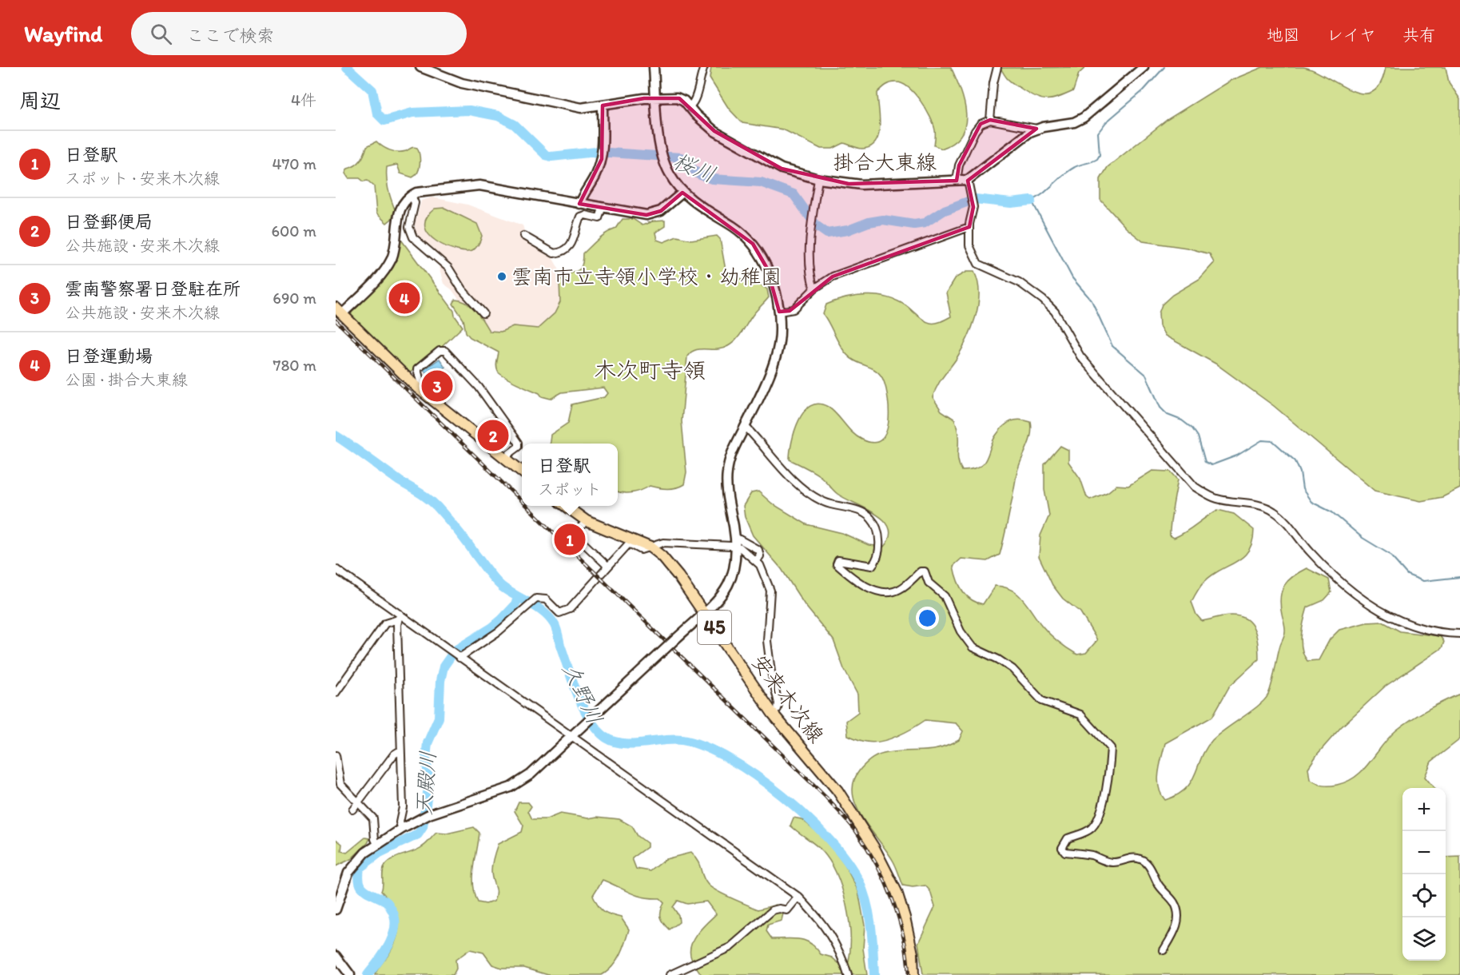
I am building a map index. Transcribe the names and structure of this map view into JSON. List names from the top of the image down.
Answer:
{
  "streets": {
    "main road": ["45", "安来木次線"],
    "street": ["掛合大東線"]
  },
  "districts": ["木次町寺領"],
  "water": ["桜川", "久野川", "天殿川"],
  "places": ["雲南市立寺領小学校・幼稚園"],
  "page": {
    "header": "Wayfind",
    "search": "ここで検索",
    "nav": ["地図", "レイヤ", "共有"],
    "heading": ["周辺", "4件"],
    "list": [
      {
        "mark": "1",
        "name": "日登駅",
        "note": "スポット · 安来木次線",
        "value": "470 m"
      },
      {
        "mark": "2",
        "name": "日登郵便局",
        "note": "公共施設 · 安来木次線",
        "value": "600 m"
      },
      {
        "mark": "3",
        "name": "雲南警察署日登駐在所",
        "note": "公共施設 · 安来木次線",
        "value": "690 m"
      },
      {
        "mark": "4",
        "name": "日登運動場",
        "note": "公園 · 掛合大東線",
        "value": "780 m"
      }
    ],
    "pins": [
      "4",
      "3",
      "2",
      "1"
    ],
    "popup": ["日登駅", "スポット"],
    "map_buttons": ["+", "−"]
  }
}
